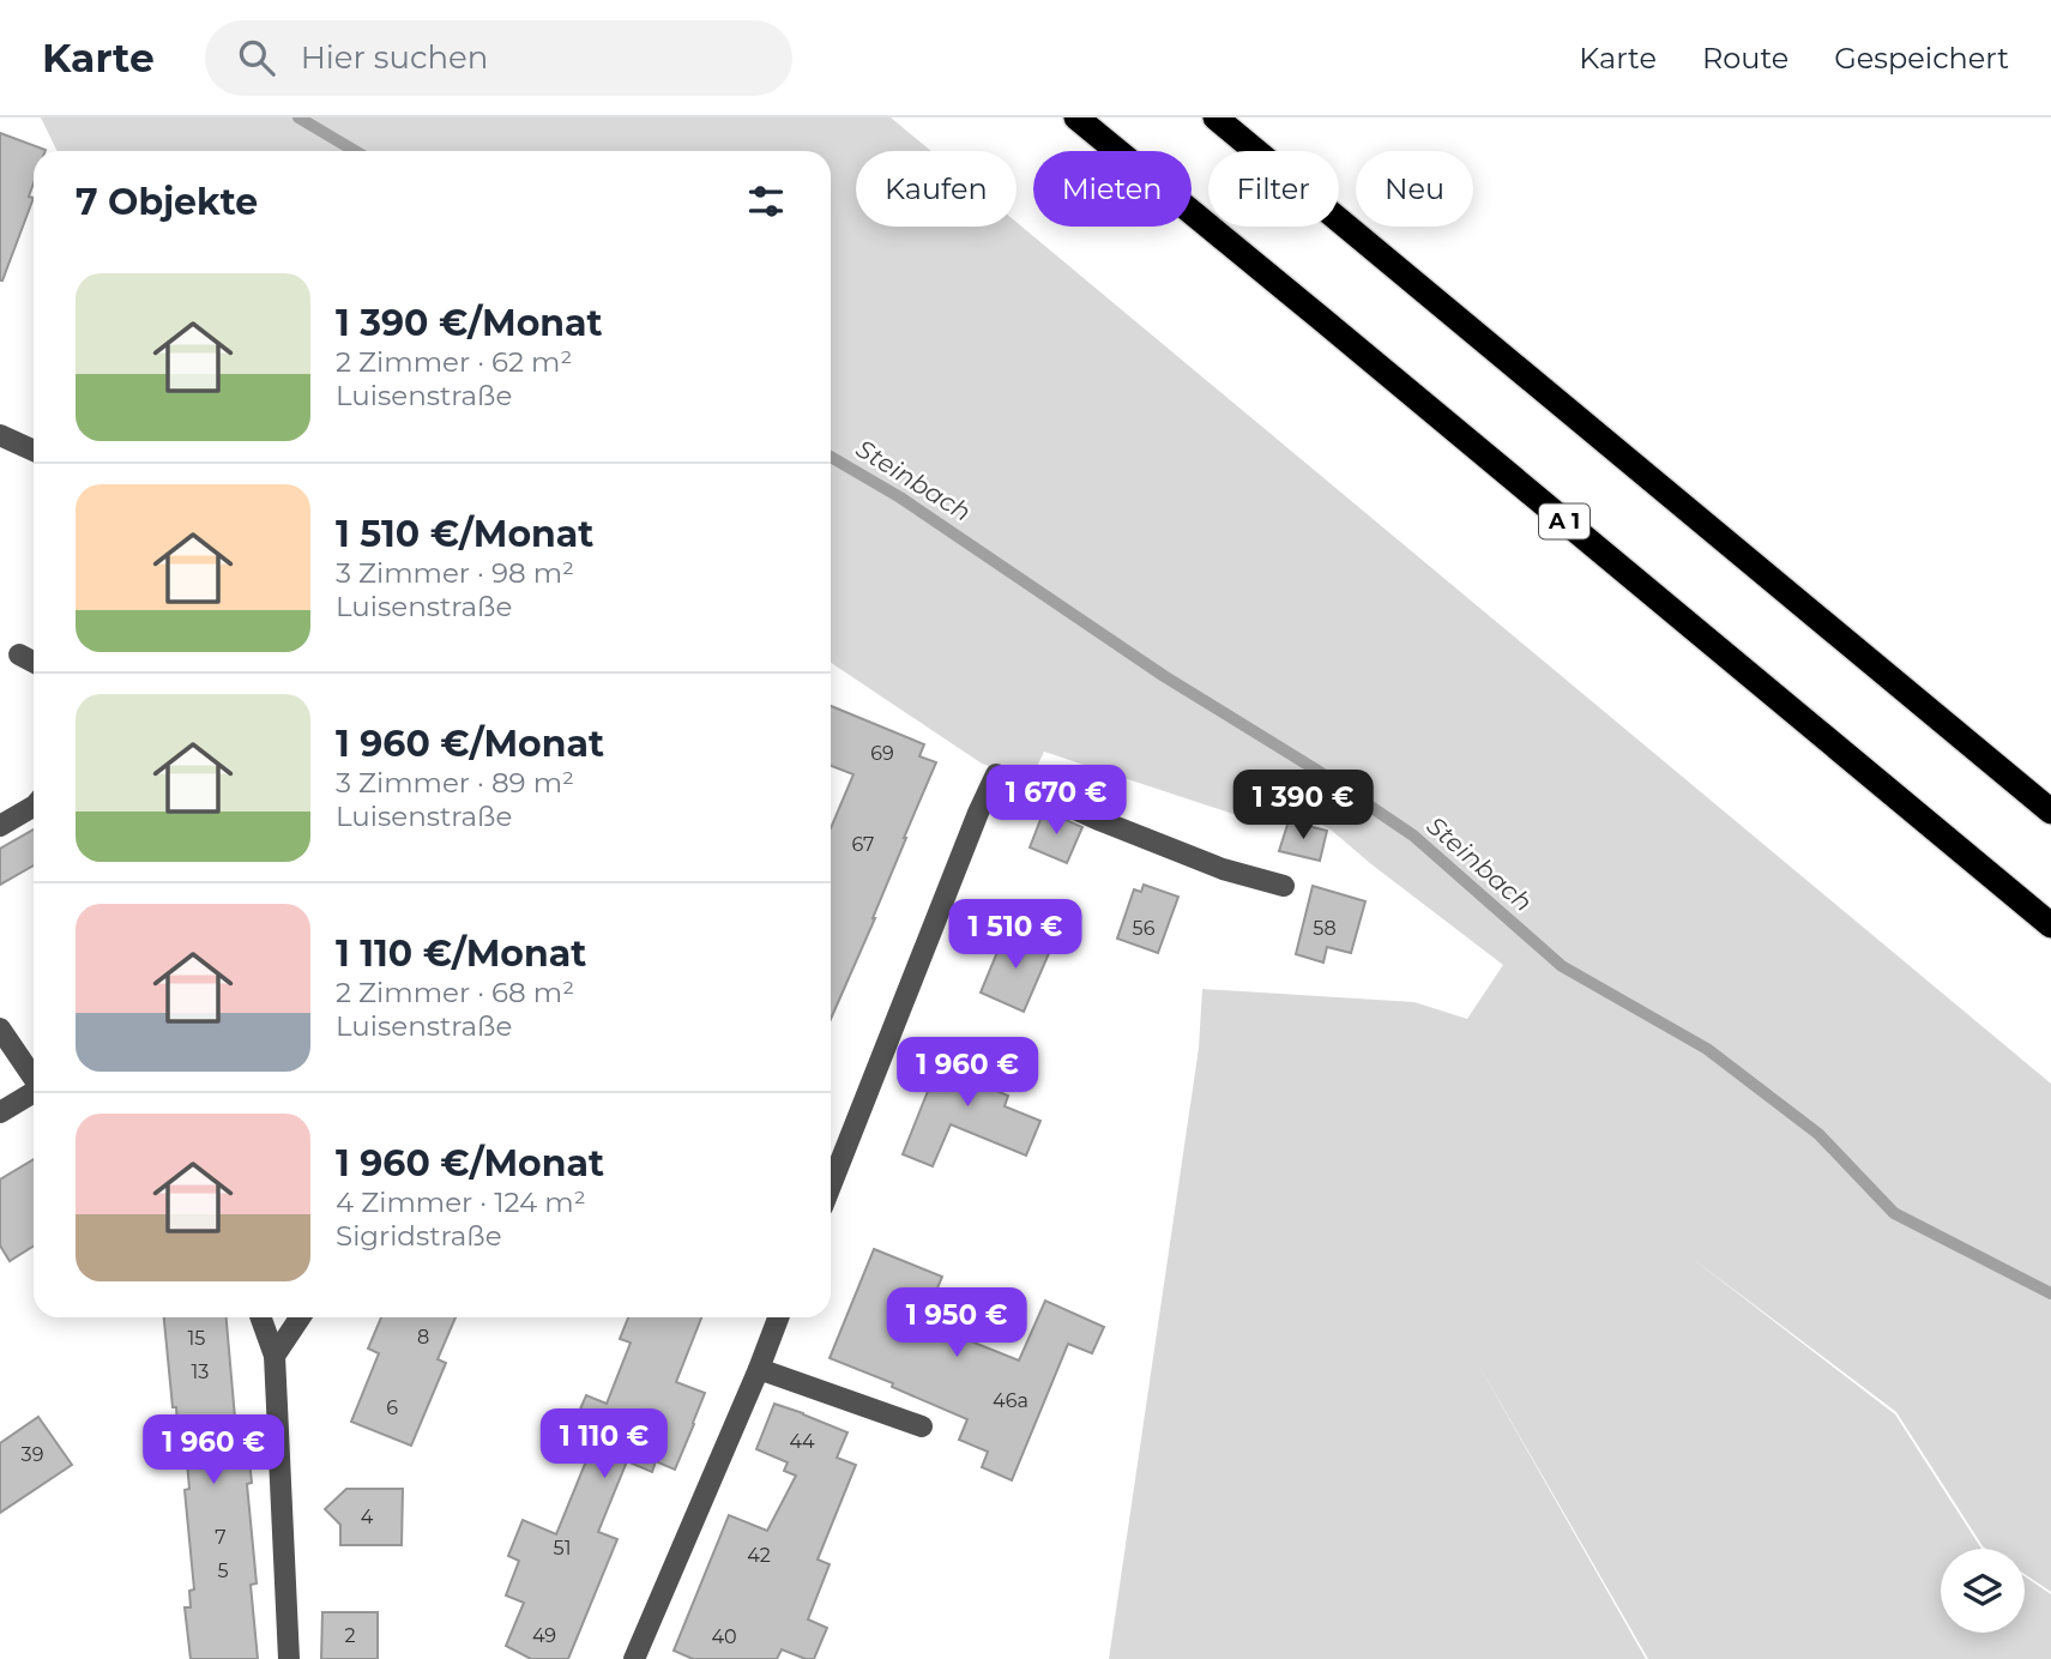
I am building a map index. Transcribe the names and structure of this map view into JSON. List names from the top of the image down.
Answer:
{
  "streets": {
    "highway": ["A 1"]
  },
  "water": ["Steinbach"],
  "house_numbers": [
    "69",
    "67",
    "56",
    "58",
    "8",
    "15",
    "13",
    "46a",
    "6",
    "44",
    "39",
    "4",
    "7",
    "51",
    "42",
    "5",
    "2",
    "49",
    "40"
  ],
  "page": {
    "header": "Karte",
    "search": "Hier suchen",
    "nav": ["Karte", "Route", "Gespeichert"],
    "chip": [
      "Kaufen",
      "Mieten",
      "Filter",
      "Neu"
    ],
    "heading": "7 Objekte",
    "list": [
      {
        "name": "1 390 €/Monat",
        "note": "2 Zimmer · 62 m² · Luisenstraße"
      },
      {
        "name": "1 510 €/Monat",
        "note": "3 Zimmer · 98 m² · Luisenstraße"
      },
      {
        "name": "1 960 €/Monat",
        "note": "3 Zimmer · 89 m² · Luisenstraße"
      },
      {
        "name": "1 110 €/Monat",
        "note": "2 Zimmer · 68 m² · Luisenstraße"
      },
      {
        "name": "1 960 €/Monat",
        "note": "4 Zimmer · 124 m² · Sigridstraße"
      }
    ],
    "price": [
      "1 670 €",
      "1 390 €",
      "1 510 €",
      "1 960 €",
      "1 950 €",
      "1 110 €",
      "1 960 €"
    ]
  }
}
